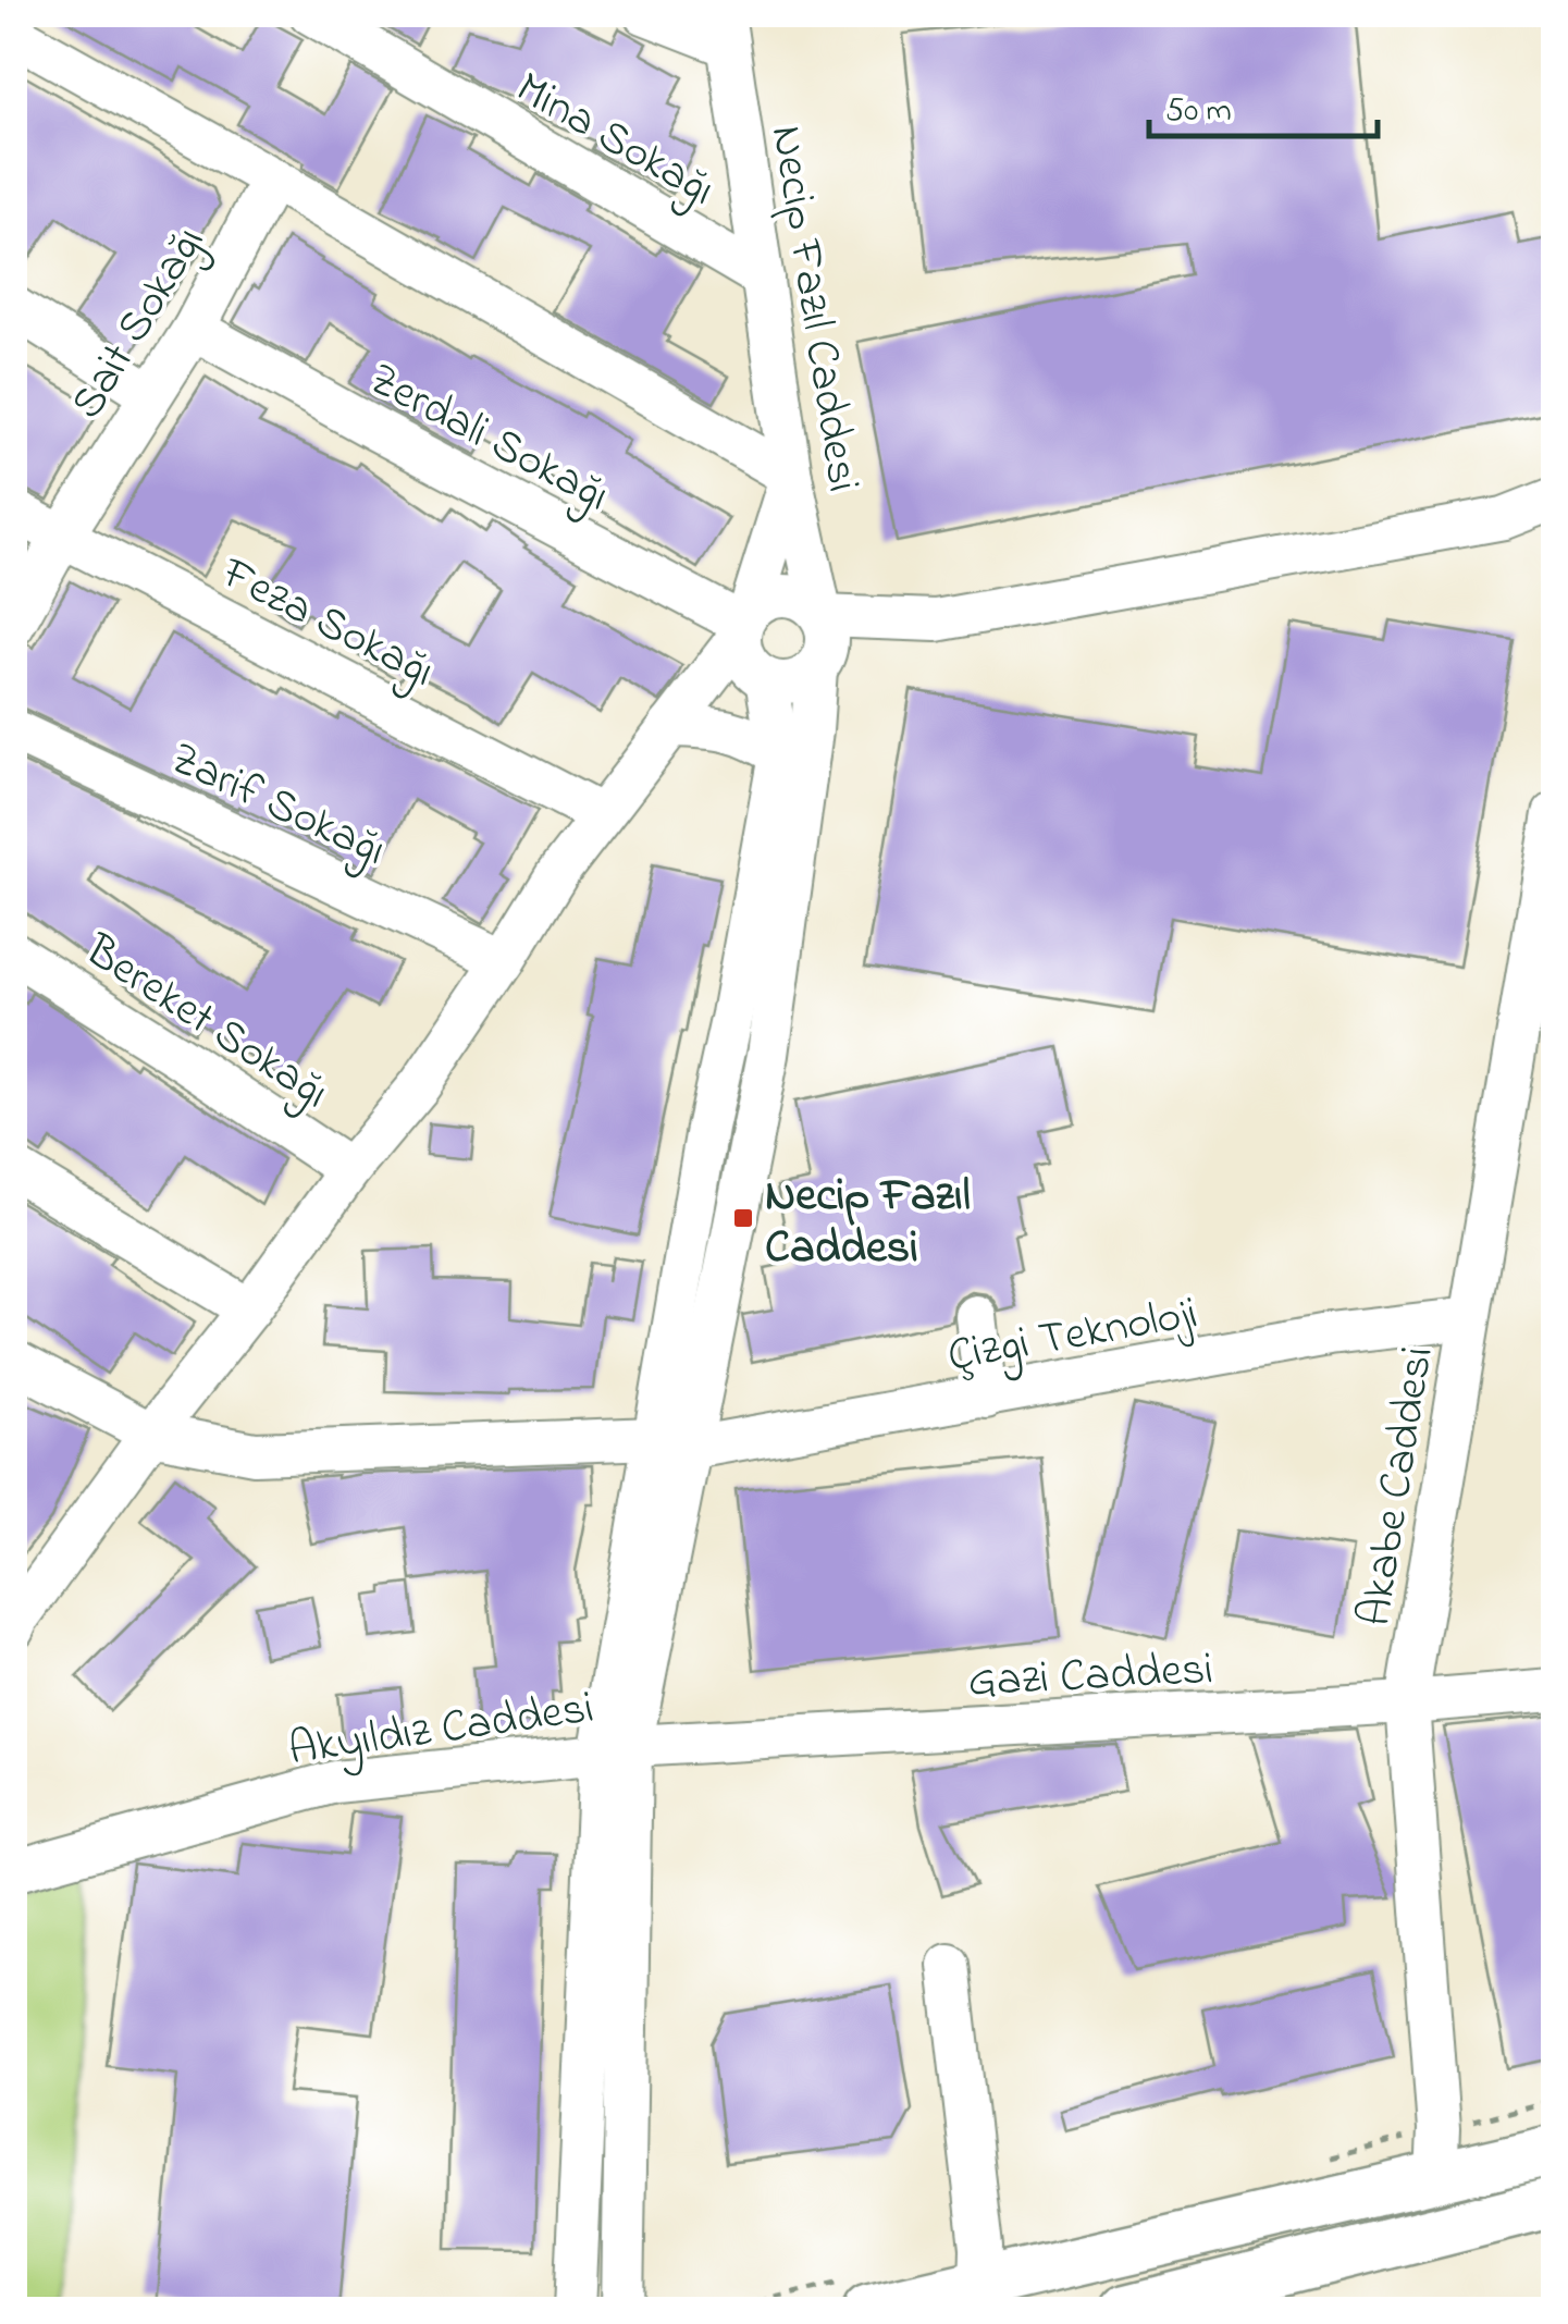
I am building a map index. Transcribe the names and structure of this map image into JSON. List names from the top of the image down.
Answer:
{
  "streets": {
    "street": [
      "Mina Sokağı",
      "Necip Fazıl Caddesi",
      "Sait Sokağı",
      "Zerdali Sokağı",
      "Feza Sokağı",
      "Zarif Sokağı",
      "Bereket Sokağı",
      "Çizgi Teknoloji",
      "Akabe Caddesi",
      "Gazi Caddesi",
      "Akyıldız Caddesi"
    ]
  },
  "crossings": [
    ["Mina Sokağı", "Necip Fazıl Caddesi"],
    ["Sait Sokağı", "Zerdali Sokağı"],
    ["Sait Sokağı", "Feza Sokağı"],
    ["Çizgi Teknoloji", "Akabe Caddesi"],
    ["Akabe Caddesi", "Gazi Caddesi"],
    ["Gazi Caddesi", "Akyıldız Caddesi"]
  ],
  "places": {
    "transit": ["Necip Fazıl Caddesi"]
  },
  "scale_bar": "50 m"
}
